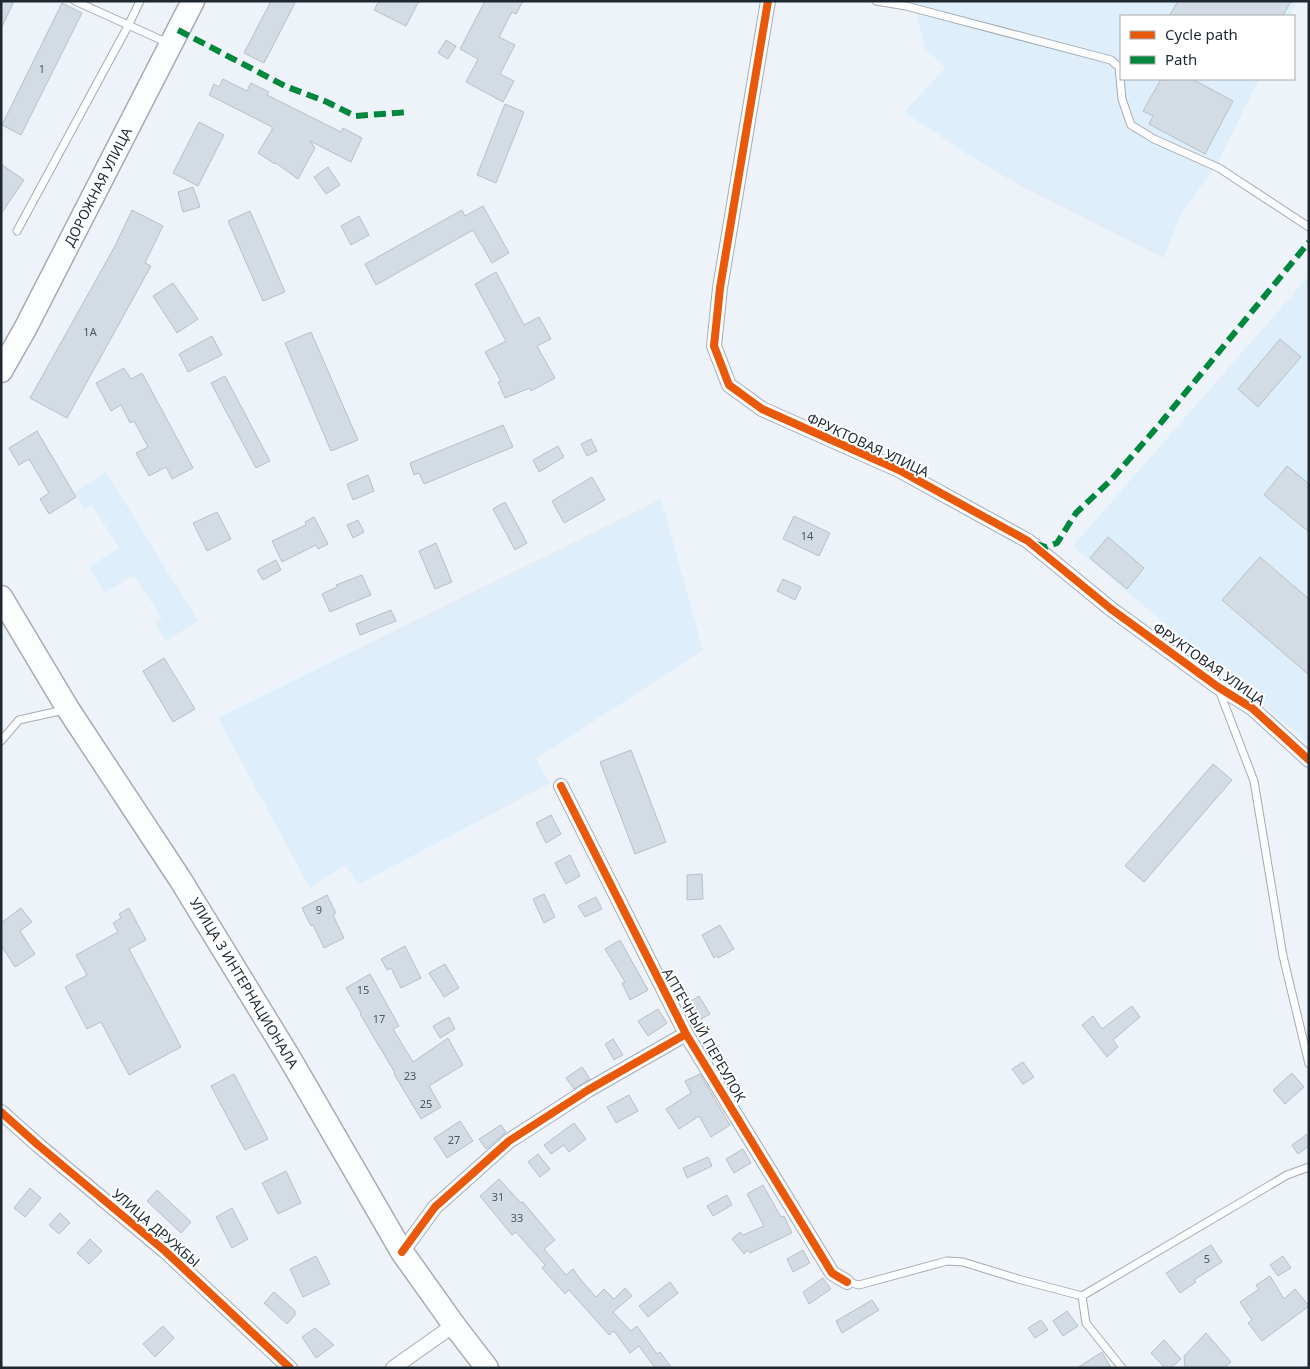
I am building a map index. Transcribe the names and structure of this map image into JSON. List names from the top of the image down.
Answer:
{
  "streets": {
    "main road": ["ДОРОЖНАЯ УЛИЦА", "УЛИЦА 3 ИНТЕРНАЦИОНАЛА"],
    "street": ["ФРУКТОВАЯ УЛИЦА", "АПТЕЧНЫЙ ПЕРЕУЛОК", "УЛИЦА ДРУЖБЫ"]
  },
  "house_numbers": [
    "1",
    "1А",
    "14",
    "9",
    "15",
    "17",
    "23",
    "25",
    "27",
    "31",
    "33",
    "5"
  ],
  "legend": ["Cycle path", "Path"]
}
